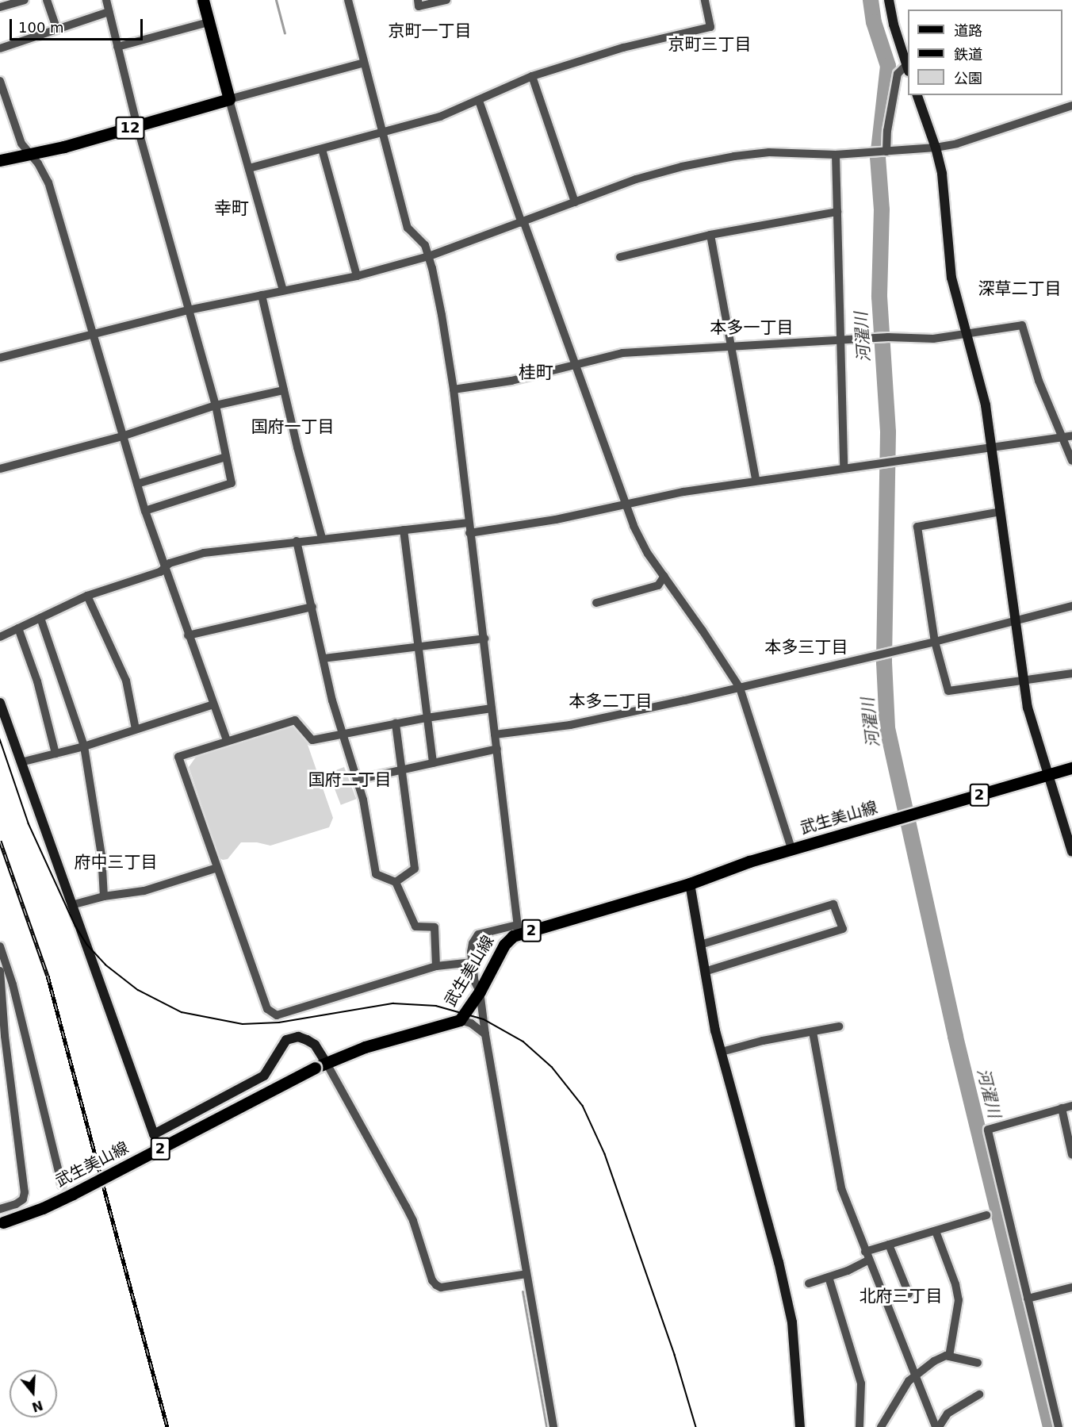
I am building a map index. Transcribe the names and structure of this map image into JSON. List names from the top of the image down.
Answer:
{
  "streets": {
    "main road": ["12", "2", "武生美山線"]
  },
  "districts": [
    "京町一丁目",
    "京町三丁目",
    "幸町",
    "深草二丁目",
    "本多一丁目",
    "桂町",
    "国府一丁目",
    "本多三丁目",
    "本多二丁目",
    "国府二丁目",
    "府中三丁目",
    "北府三丁目"
  ],
  "water": ["河濯川"],
  "legend": ["道路", "鉄道", "公園"],
  "scale_bar": "100 m",
  "north": "bottom"
}
